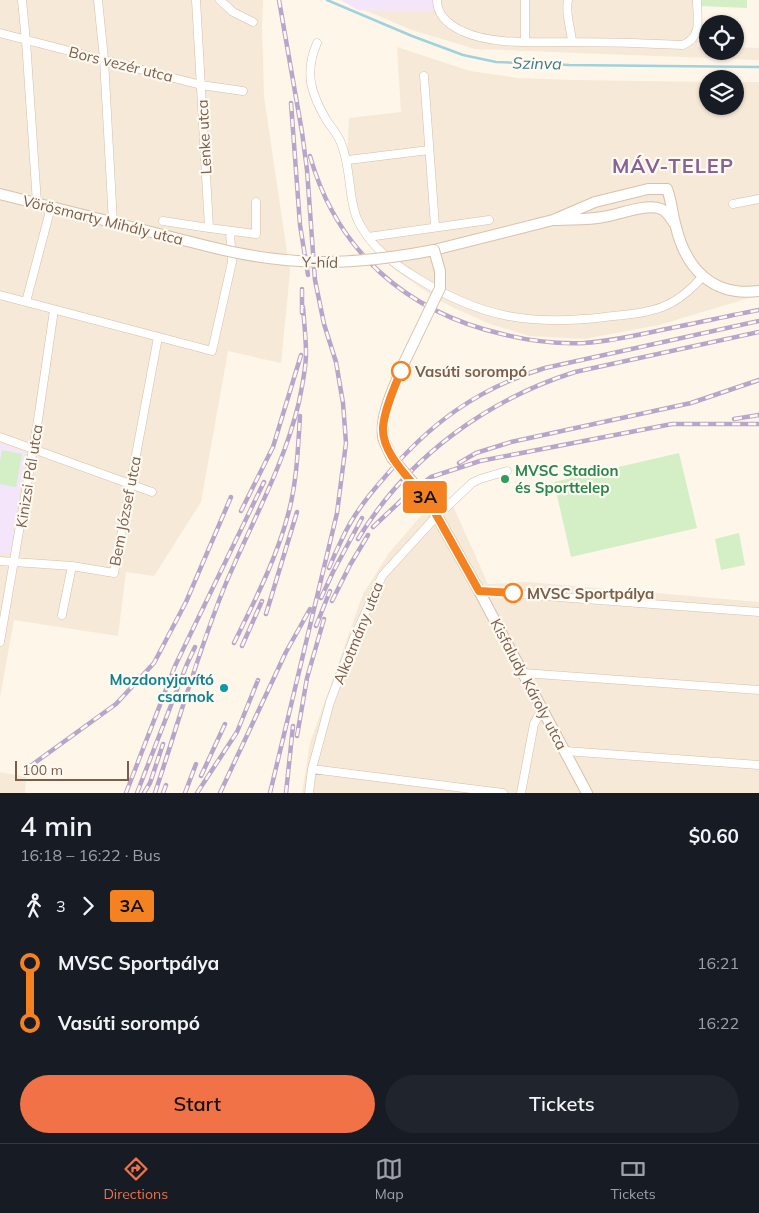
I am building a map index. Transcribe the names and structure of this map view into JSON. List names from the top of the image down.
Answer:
{
  "streets": {
    "main road": ["Vörösmarty Mihály utca", "Y-híd", "Kisfaludy Károly utca"],
    "street": [
      "Bors vezér utca",
      "Lenke utca",
      "Kinizsi Pál utca",
      "Bem József utca",
      "Alkotmány utca"
    ]
  },
  "crossings": [
    ["Bors vezér utca", "Lenke utca"],
    ["Vörösmarty Mihály utca", "Y-híd"],
    ["Y-híd", "Kisfaludy Károly utca"],
    ["Kinizsi Pál utca", "Bem József utca"],
    ["Alkotmány utca", "Kisfaludy Károly utca"]
  ],
  "districts": ["MÁV-TELEP"],
  "water": ["Szinva"],
  "places": [
    "Vasúti sorompó",
    "MVSC Stadion és Sporttelep",
    "MVSC Sportpálya",
    "Mozdonyjavító csarnok"
  ],
  "lines": ["bus line 3A"],
  "scale_bar": "100 m",
  "page": {
    "on_map": "3A",
    "scale": "100 m",
    "heading": ["4 min", "16:18 – 16:22 · Bus", "$0.60"],
    "legs": ["3", "3A"],
    "list": [
      {
        "name": "MVSC Sportpálya",
        "value": "16:21"
      },
      {
        "name": "Vasúti sorompó",
        "value": "16:22"
      }
    ],
    "buttons": ["Start", "Tickets"],
    "tabs": ["Directions", "Map", "Tickets"]
  }
}
